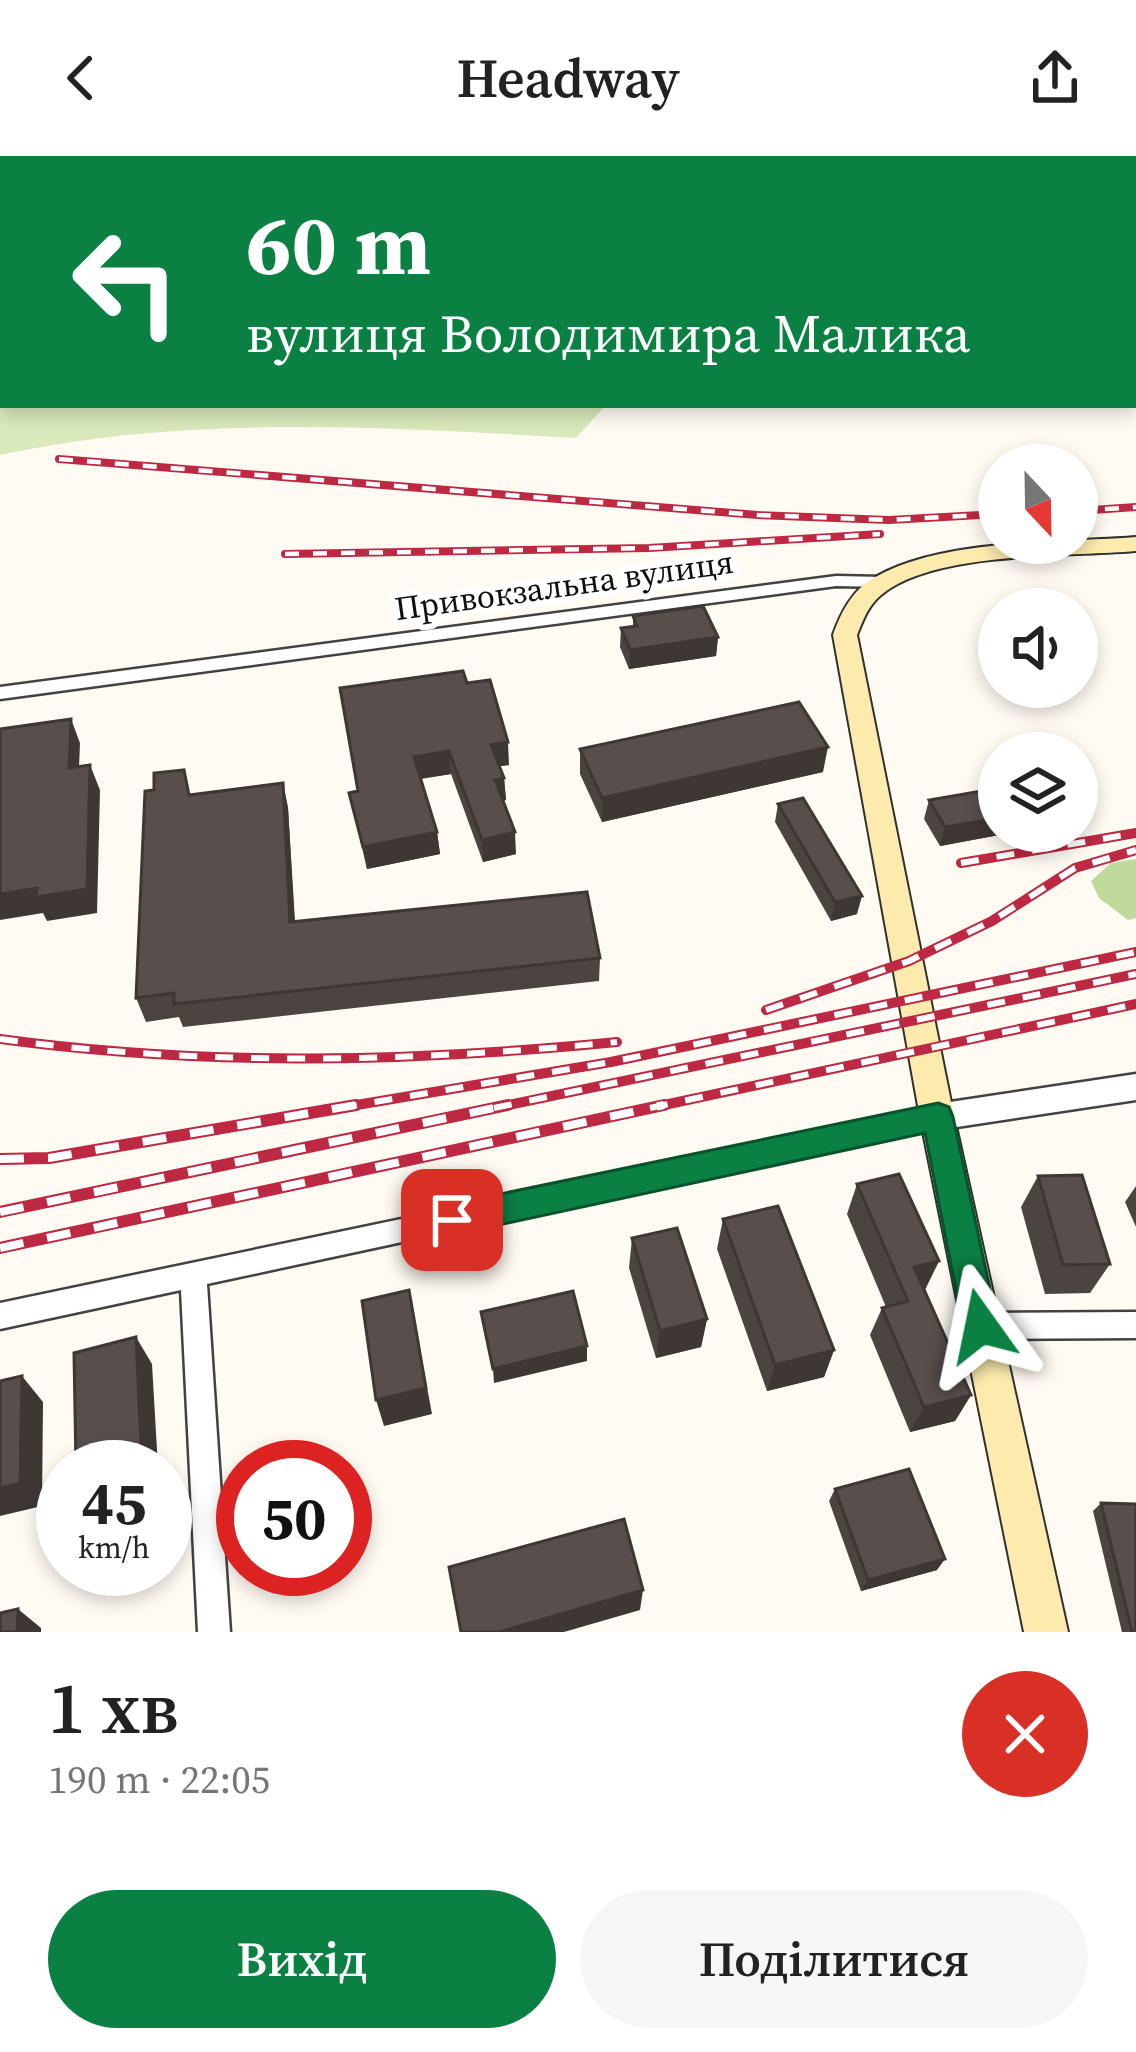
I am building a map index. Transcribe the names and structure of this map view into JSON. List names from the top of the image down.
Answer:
{
  "streets": {
    "main road": ["Привокзальна вулиця"]
  },
  "north": "bottom",
  "page": {
    "header": "Headway",
    "turn": ["60 m", "вулиця Володимира Малика"],
    "speed": "45 km/h",
    "limit": "50",
    "heading": ["1 хв", "190 m · 22:05"],
    "buttons": ["Вихід", "Поділитися"]
  }
}
